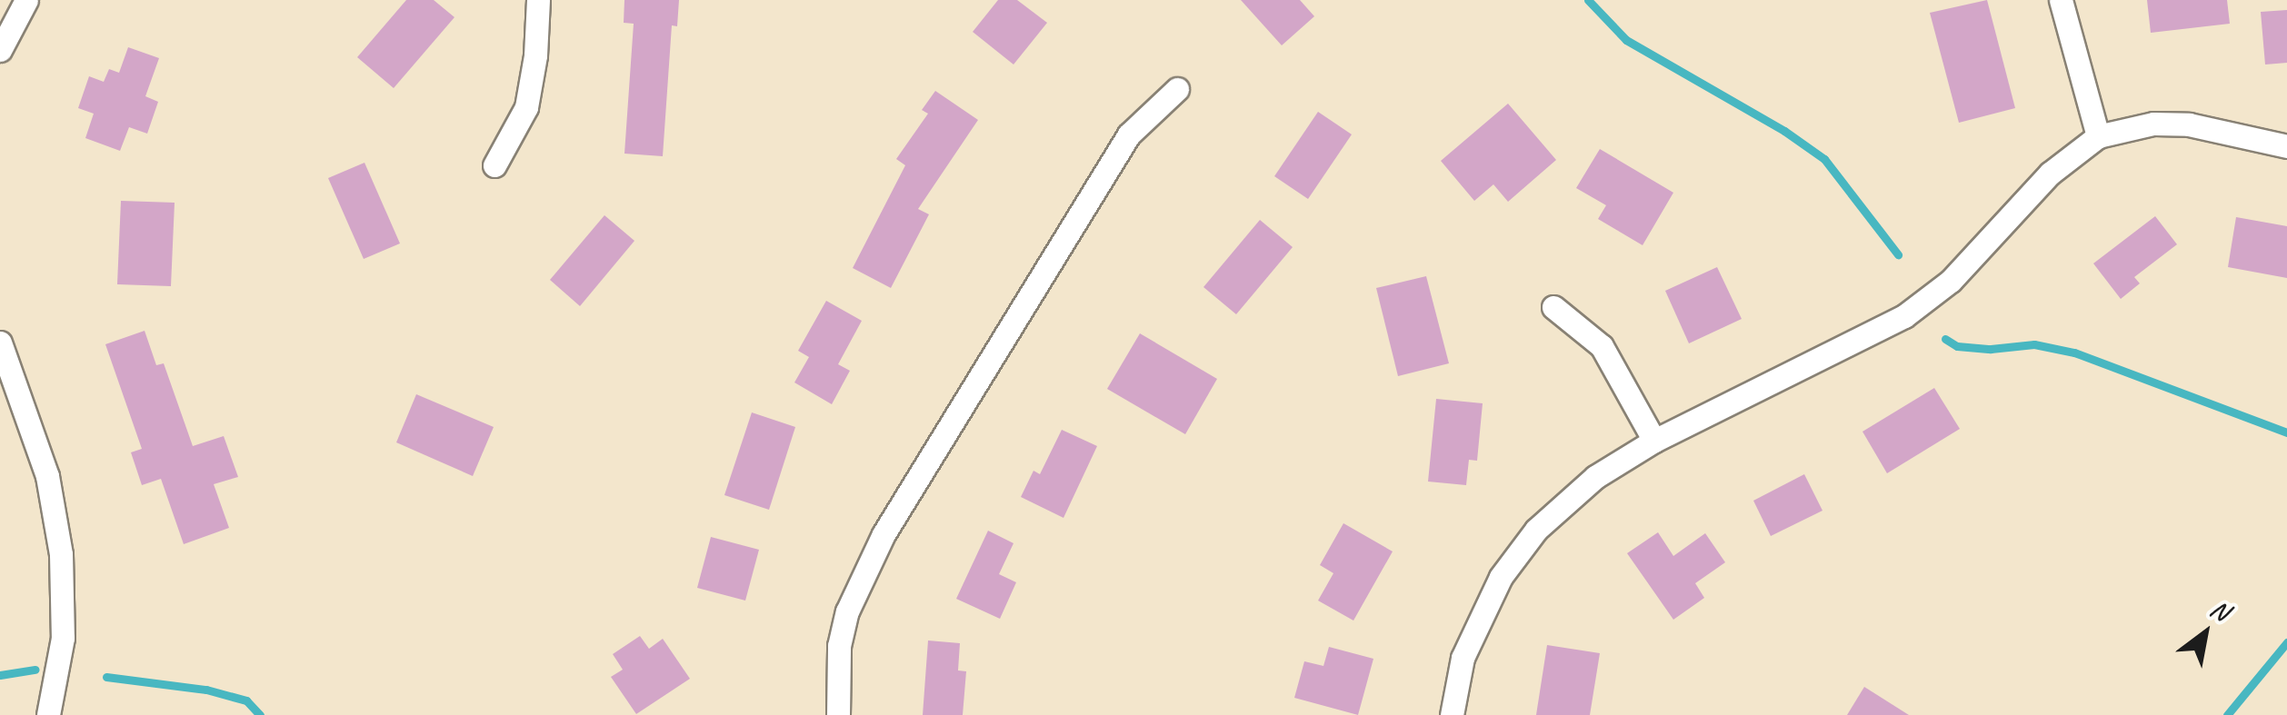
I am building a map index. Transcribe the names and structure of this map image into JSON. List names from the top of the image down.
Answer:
{
  "north": "top right"
}
